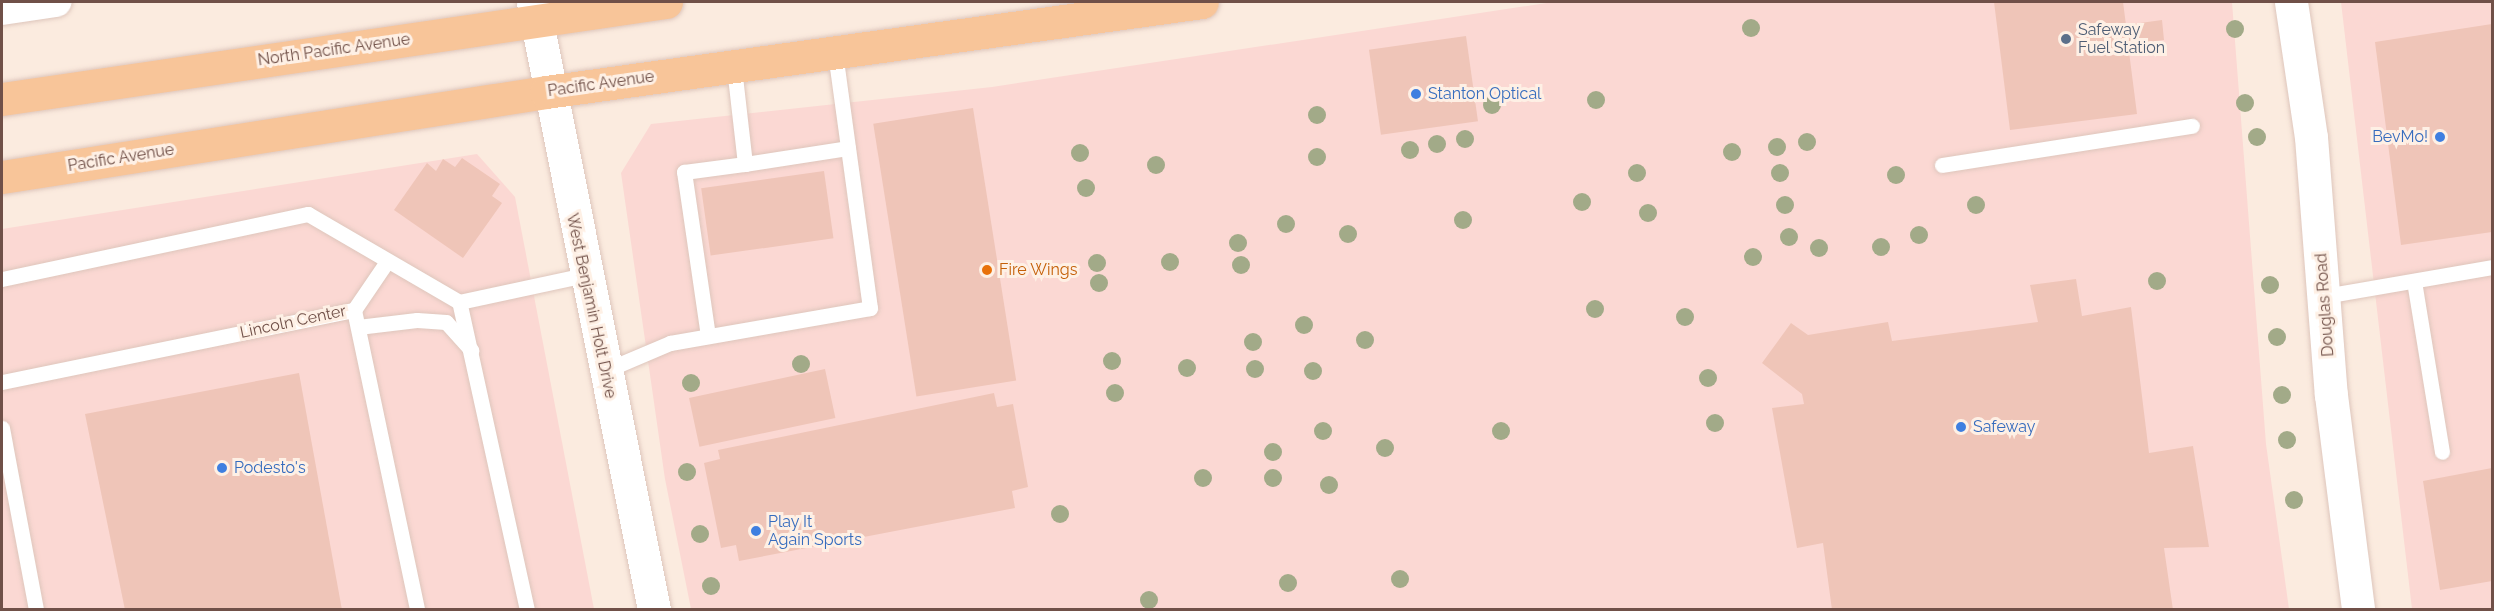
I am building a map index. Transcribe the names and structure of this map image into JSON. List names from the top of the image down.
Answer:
{
  "streets": {
    "main road": ["North Pacific Avenue", "Pacific Avenue"],
    "street": ["Douglas Road", "West Benjamin Holt Drive"],
    "lane": ["Lincoln Center"]
  },
  "crossings": [
    ["North Pacific Avenue", "West Benjamin Holt Drive"],
    ["Pacific Avenue", "West Benjamin Holt Drive"]
  ],
  "places": [
    "Safeway Fuel Station",
    "Stanton Optical",
    "BevMo!",
    "Fire Wings",
    "Safeway",
    "Podesto's",
    "Play It Again Sports"
  ]
}
